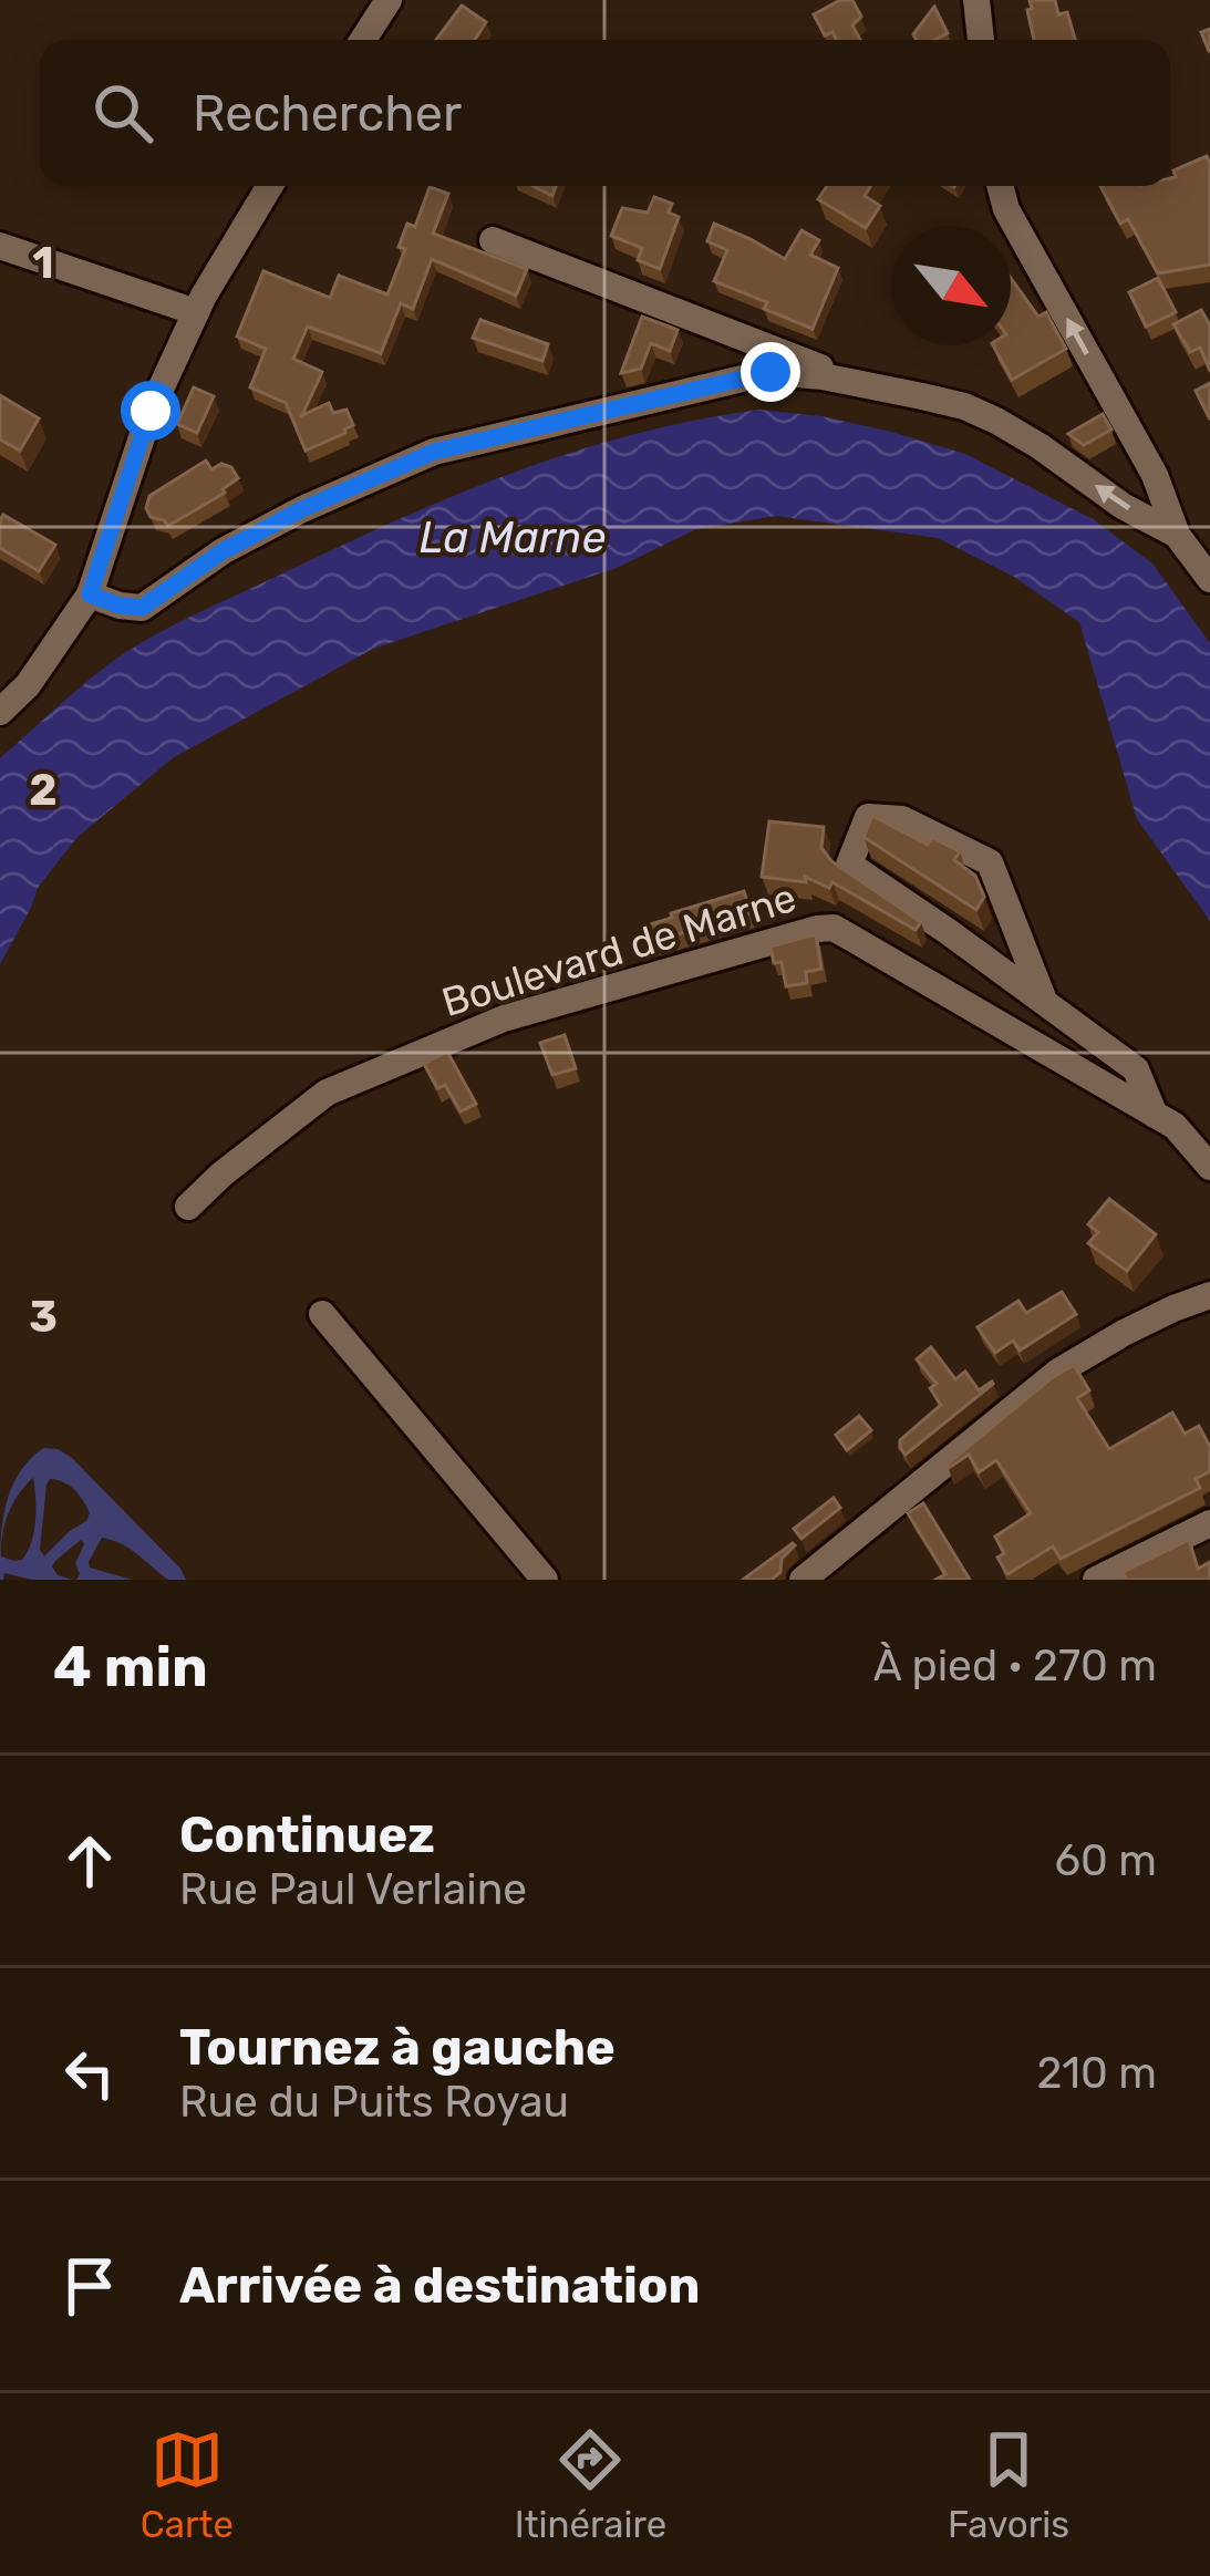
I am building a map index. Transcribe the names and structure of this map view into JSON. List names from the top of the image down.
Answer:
{
  "streets": {
    "street": ["Boulevard de Marne"]
  },
  "water": ["La Marne"],
  "north": "bottom right",
  "page": {
    "search": "Rechercher",
    "heading": ["4 min", "À pied · 270 m"],
    "list": [
      ["Continuez", "Rue Paul Verlaine", "60 m"],
      ["Tournez à gauche", "Rue du Puits Royau", "210 m"],
      "Arrivée à destination"
    ],
    "nav": ["Carte", "Itinéraire", "Favoris"]
  },
  "grid": {
    "rows": ["1", "2", "3"]
  }
}
